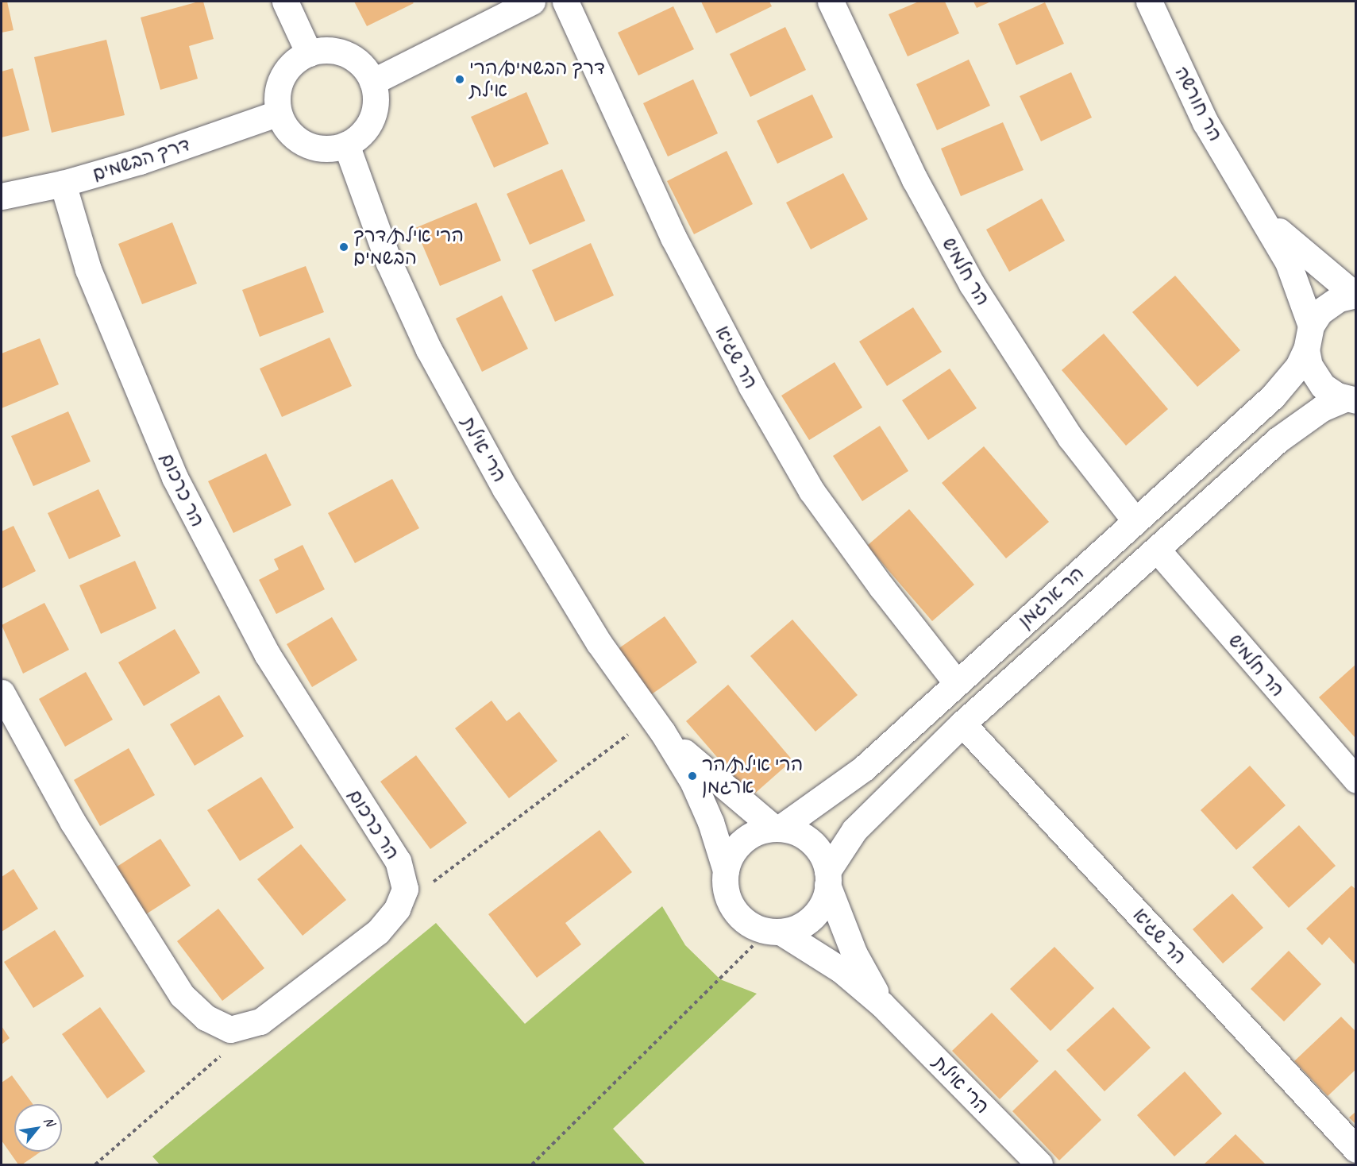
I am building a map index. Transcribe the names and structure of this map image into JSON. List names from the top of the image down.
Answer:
{
  "streets": {
    "street": [
      "הר חורשה",
      "דרך הבשמים",
      "הר חלמיש",
      "הר שגיא",
      "הרי אילת",
      "הר כרכום",
      "הר ארגמן"
    ]
  },
  "crossings": [
    ["הר חורשה", "הר ארגמן"],
    ["דרך הבשמים", "הרי אילת"],
    ["דרך הבשמים", "הר כרכום"],
    ["הר חלמיש", "הר ארגמן"],
    ["הר שגיא", "הר ארגמן"],
    ["הרי אילת", "הר ארגמן"]
  ],
  "places": ["דרך הבשמים/הרי אילת", "הרי אילת/דרך הבשמים", "הרי אילת/הר ארגמן"],
  "north": "top right"
}
